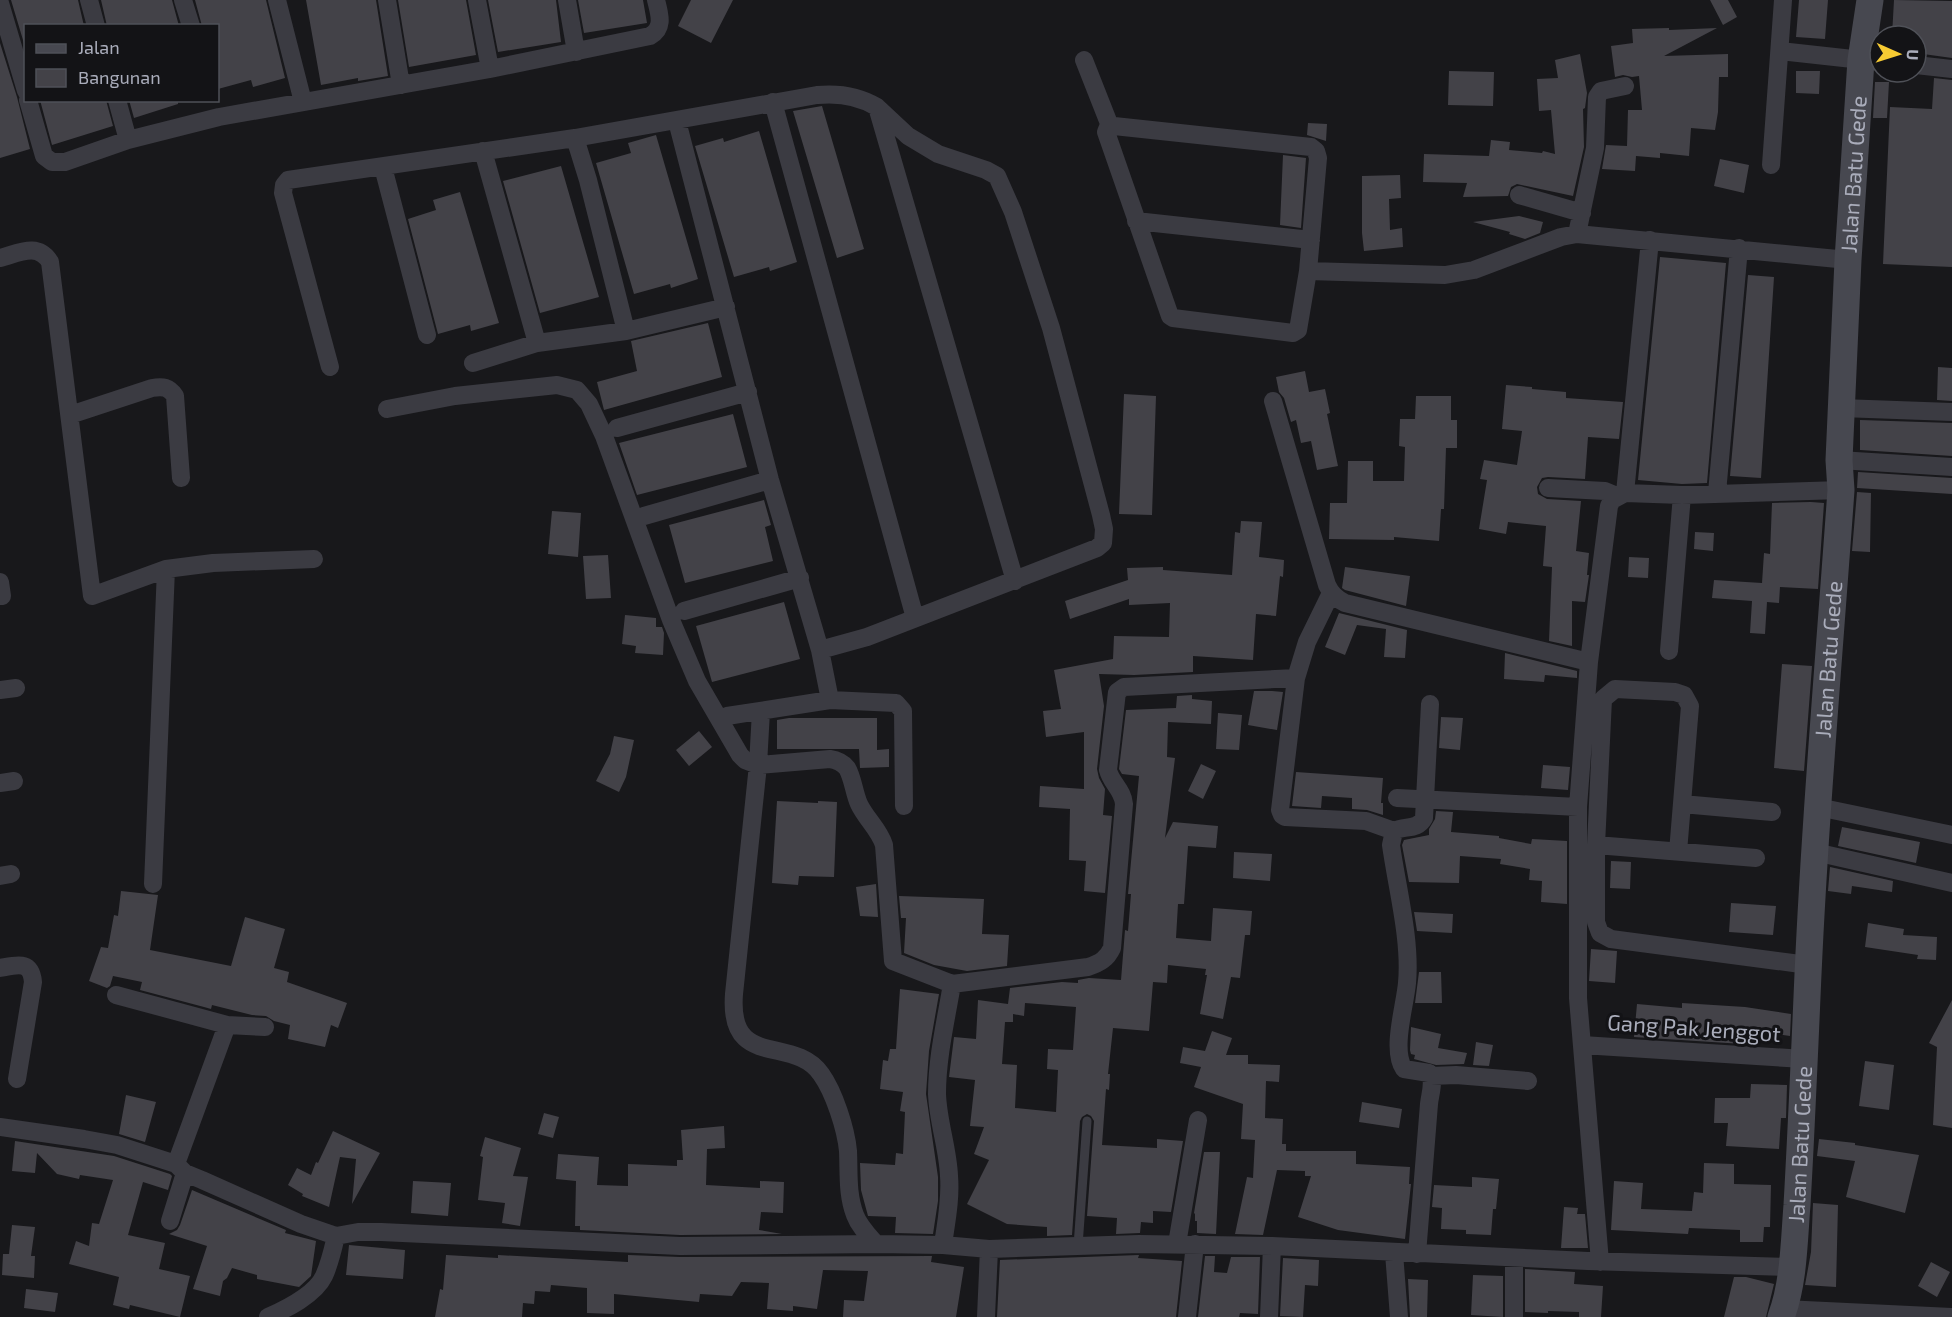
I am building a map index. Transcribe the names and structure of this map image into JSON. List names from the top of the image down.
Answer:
{
  "streets": {
    "street": ["Jalan Batu Gede", "Gang Pak Jenggot"]
  },
  "crossings": [
    ["Jalan Batu Gede", "Gang Pak Jenggot"]
  ],
  "legend": ["Jalan", "Bangunan"],
  "north": "right"
}
